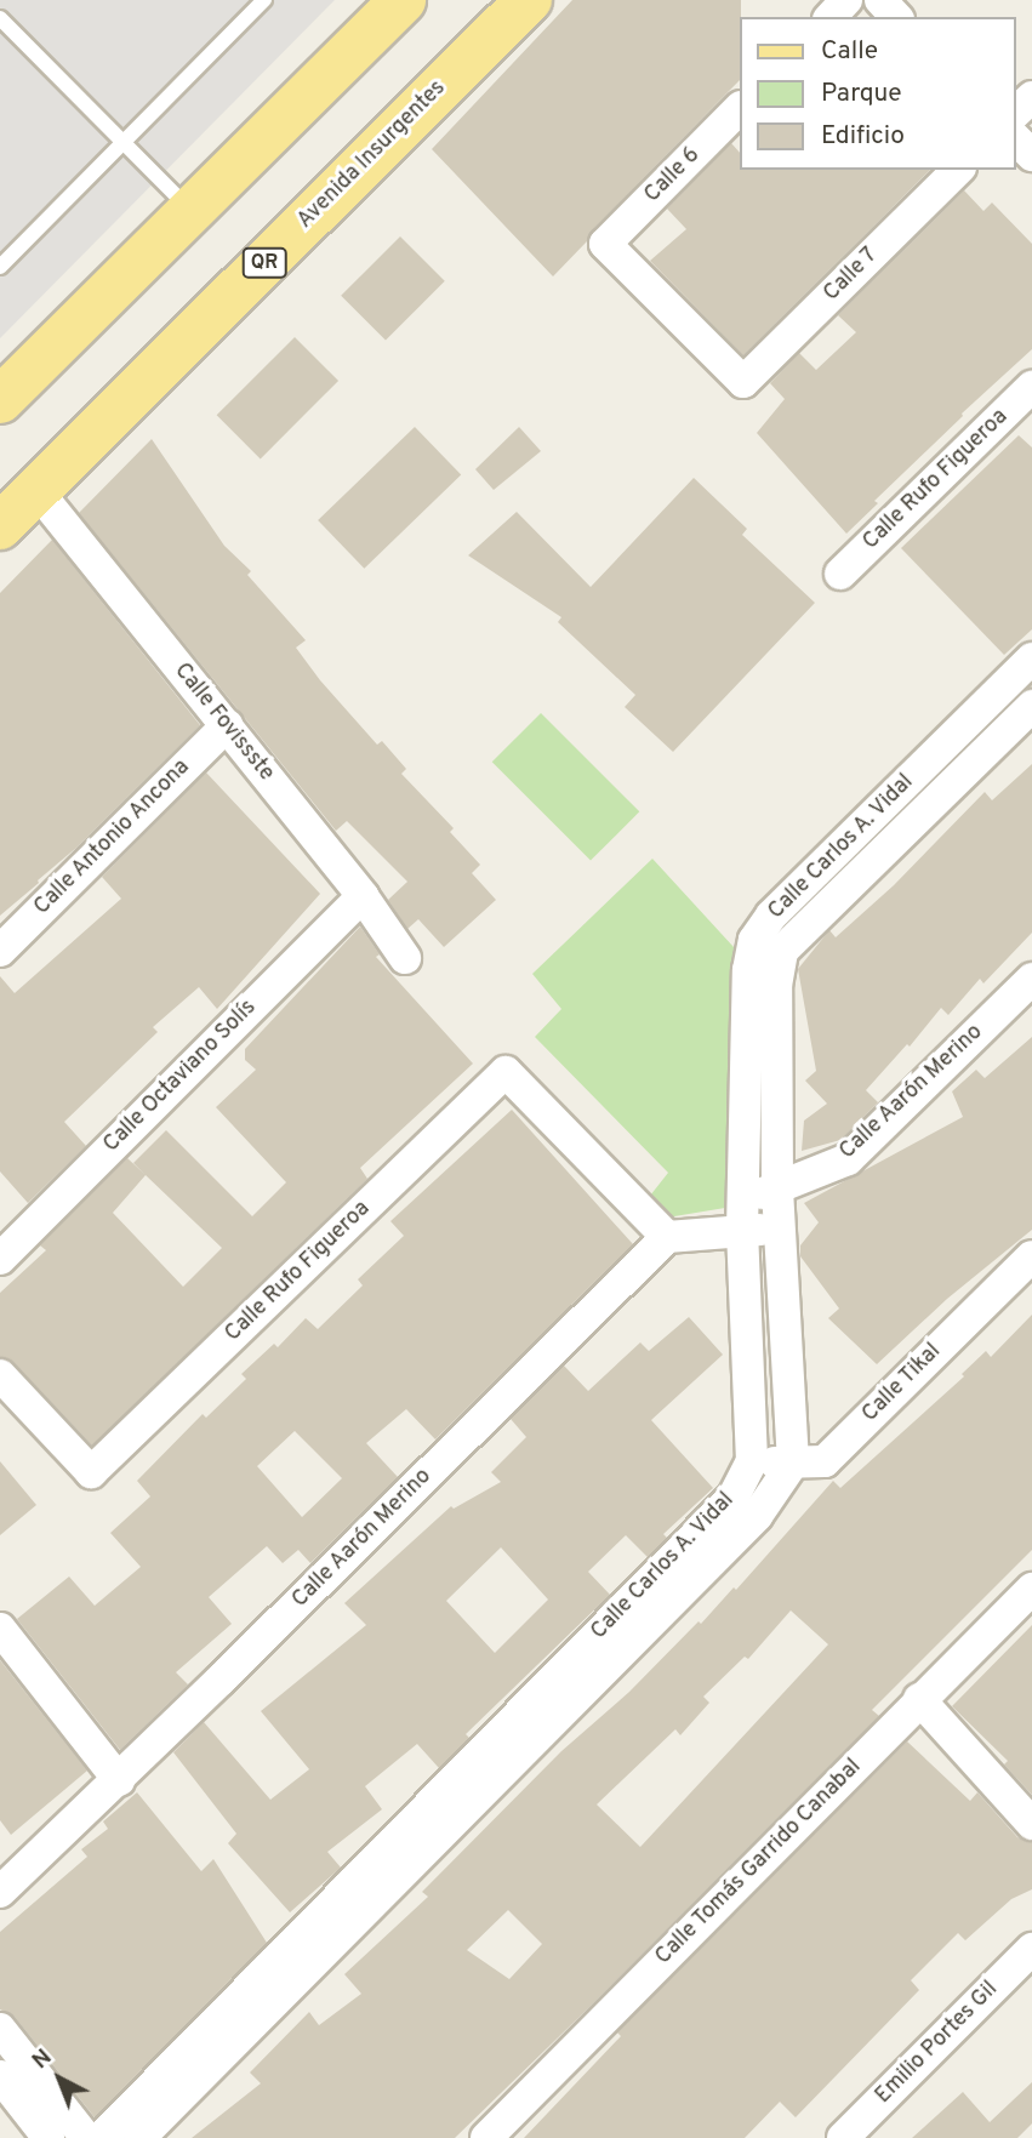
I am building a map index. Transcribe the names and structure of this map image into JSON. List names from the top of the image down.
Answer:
{
  "streets": {
    "main road": ["Avenida Insurgentes", "QR"],
    "street": [
      "Calle 6",
      "Calle 7",
      "Calle Rufo Figueroa",
      "Calle Fovissste",
      "Calle Antonio Ancona",
      "Calle Carlos A. Vidal",
      "Calle Octaviano Solís",
      "Calle Aarón Merino",
      "Calle Tikal",
      "Calle Tomás Garrido Canabal",
      "Emilio Portes Gil"
    ]
  },
  "crossings": [
    ["Avenida Insurgentes", "Calle Fovissste"],
    ["Calle 6", "Calle 7"],
    ["Calle Rufo Figueroa", "Calle Aarón Merino"],
    ["Calle Fovissste", "Calle Antonio Ancona"],
    ["Calle Fovissste", "Calle Octaviano Solís"],
    ["Calle Carlos A. Vidal", "Calle Aarón Merino"],
    ["Calle Carlos A. Vidal", "Calle Tikal"]
  ],
  "legend": ["Calle", "Parque", "Edificio"],
  "north": "top left"
}
